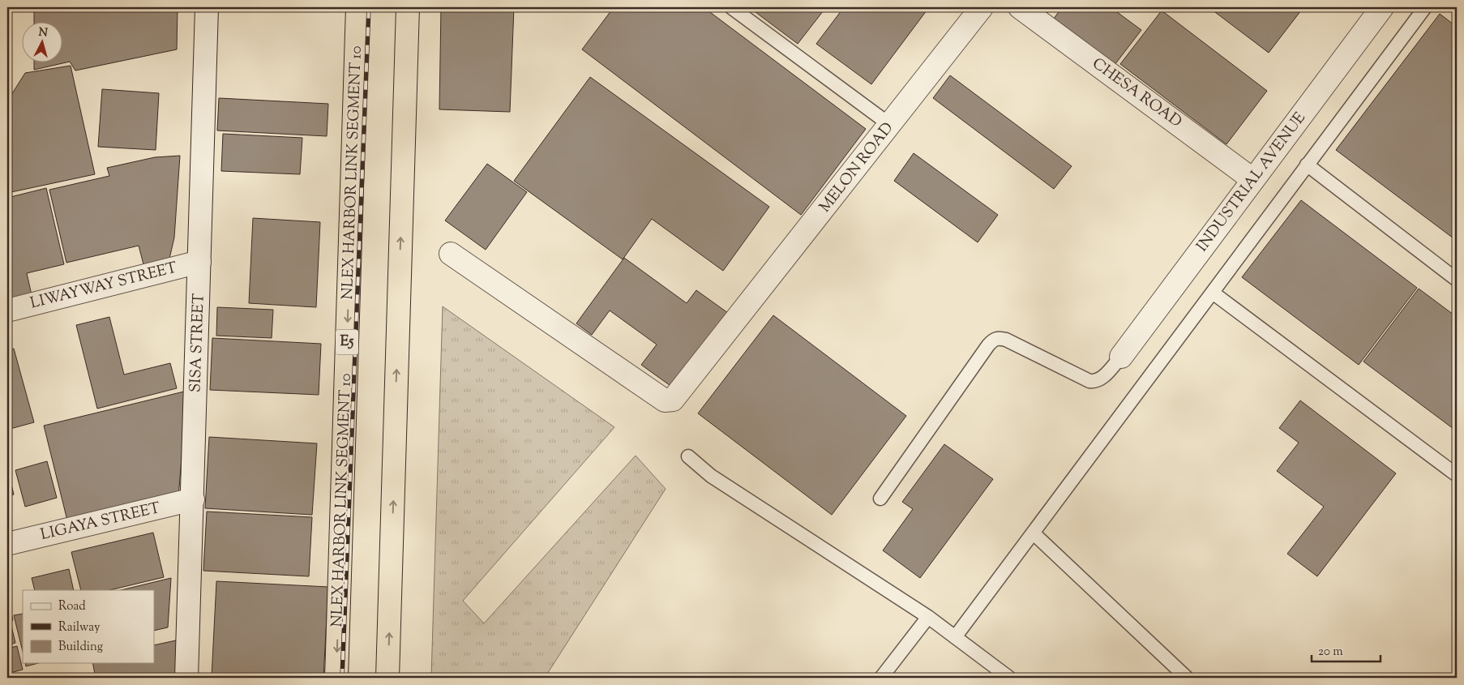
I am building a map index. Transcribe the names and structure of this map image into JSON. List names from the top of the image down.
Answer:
{
  "streets": {
    "highway": ["NLEX HARBOR LINK SEGMENT 10", "E5"],
    "street": [
      "CHESA ROAD",
      "MELON ROAD",
      "INDUSTRIAL AVENUE",
      "LIWAYWAY STREET",
      "SISA STREET",
      "LIGAYA STREET"
    ]
  },
  "crossings": [
    ["CHESA ROAD", "INDUSTRIAL AVENUE"],
    ["LIWAYWAY STREET", "SISA STREET"],
    ["SISA STREET", "LIGAYA STREET"]
  ],
  "legend": ["Road", "Railway", "Building"],
  "scale_bar": "20 m",
  "north": "top"
}
